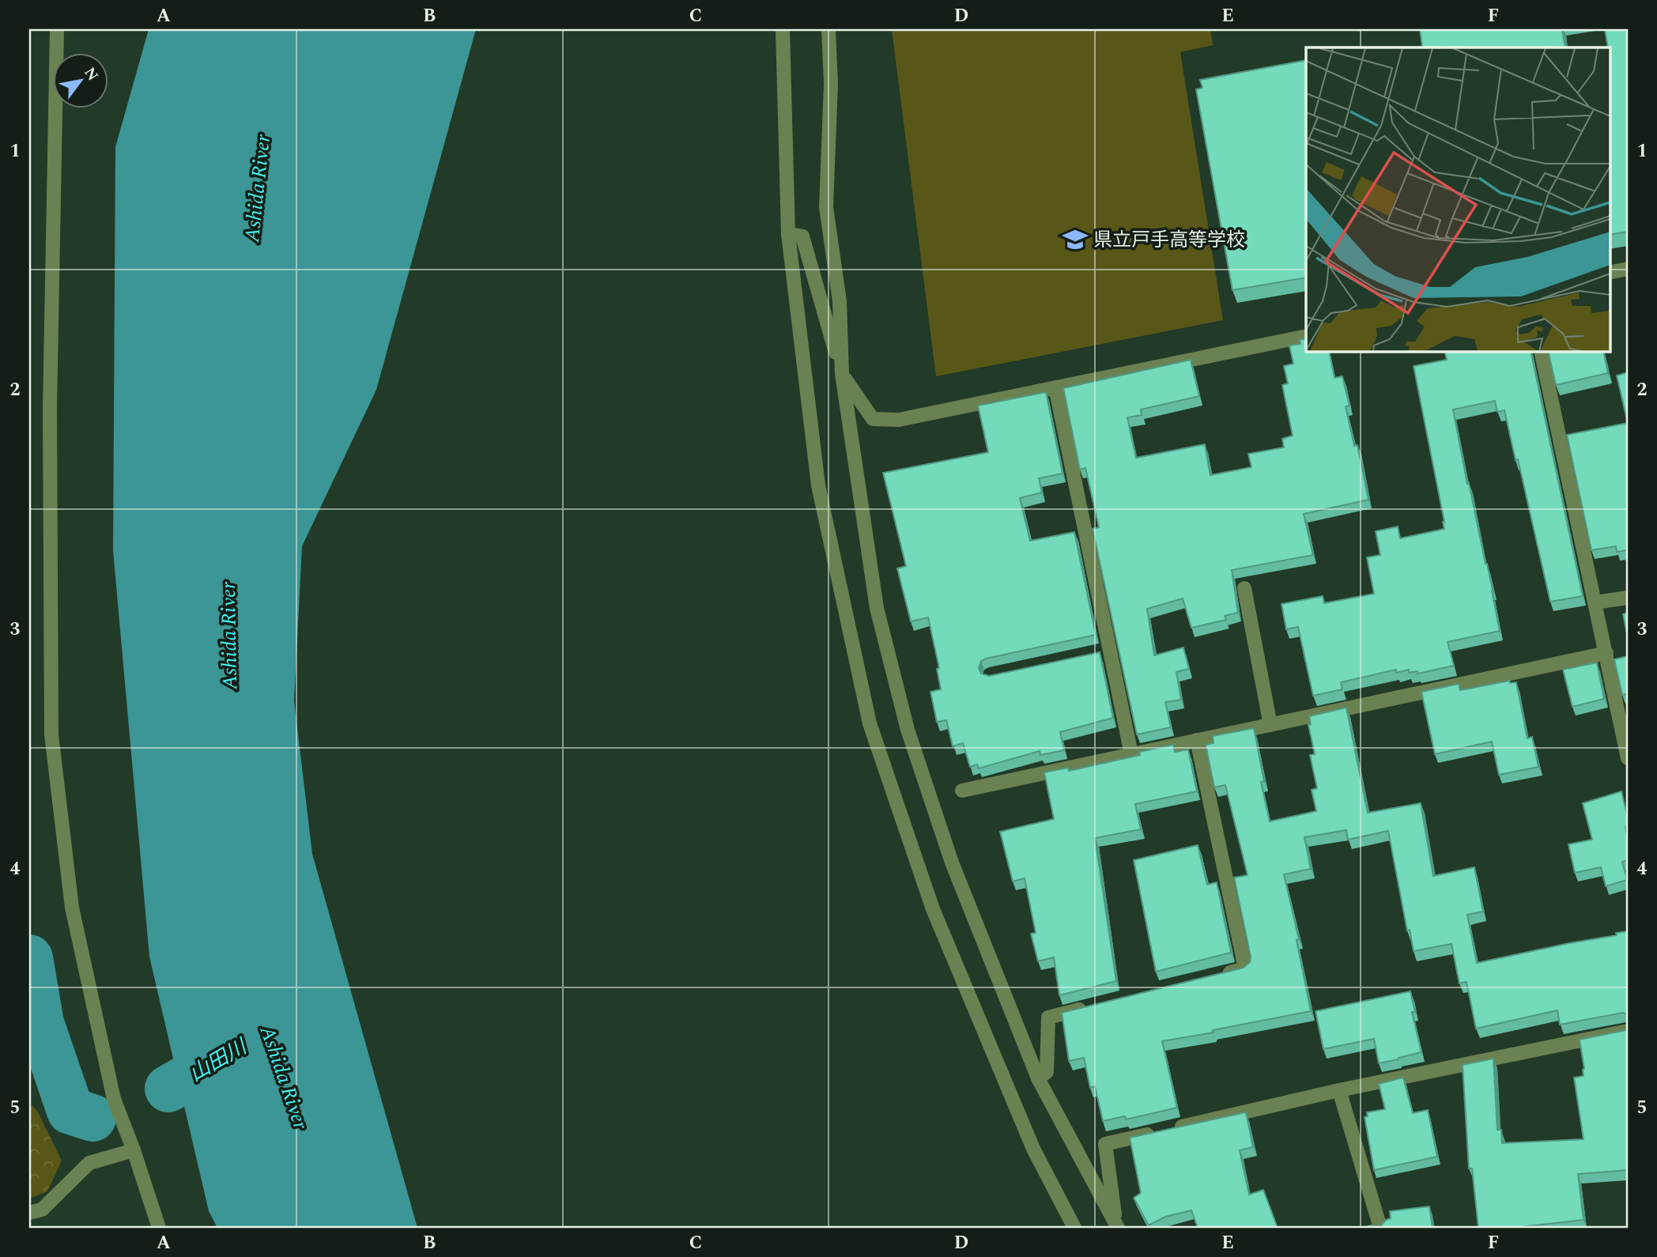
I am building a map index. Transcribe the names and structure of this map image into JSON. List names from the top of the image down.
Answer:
{
  "water": ["Ashida River", "山田川"],
  "places": {
    "school or university": ["県立戸手高等学校"]
  },
  "north": "top right",
  "grid": {
    "columns": [
      "A",
      "B",
      "C",
      "D",
      "E",
      "F"
    ],
    "rows": [
      "1",
      "2",
      "3",
      "4",
      "5"
    ]
  }
}
